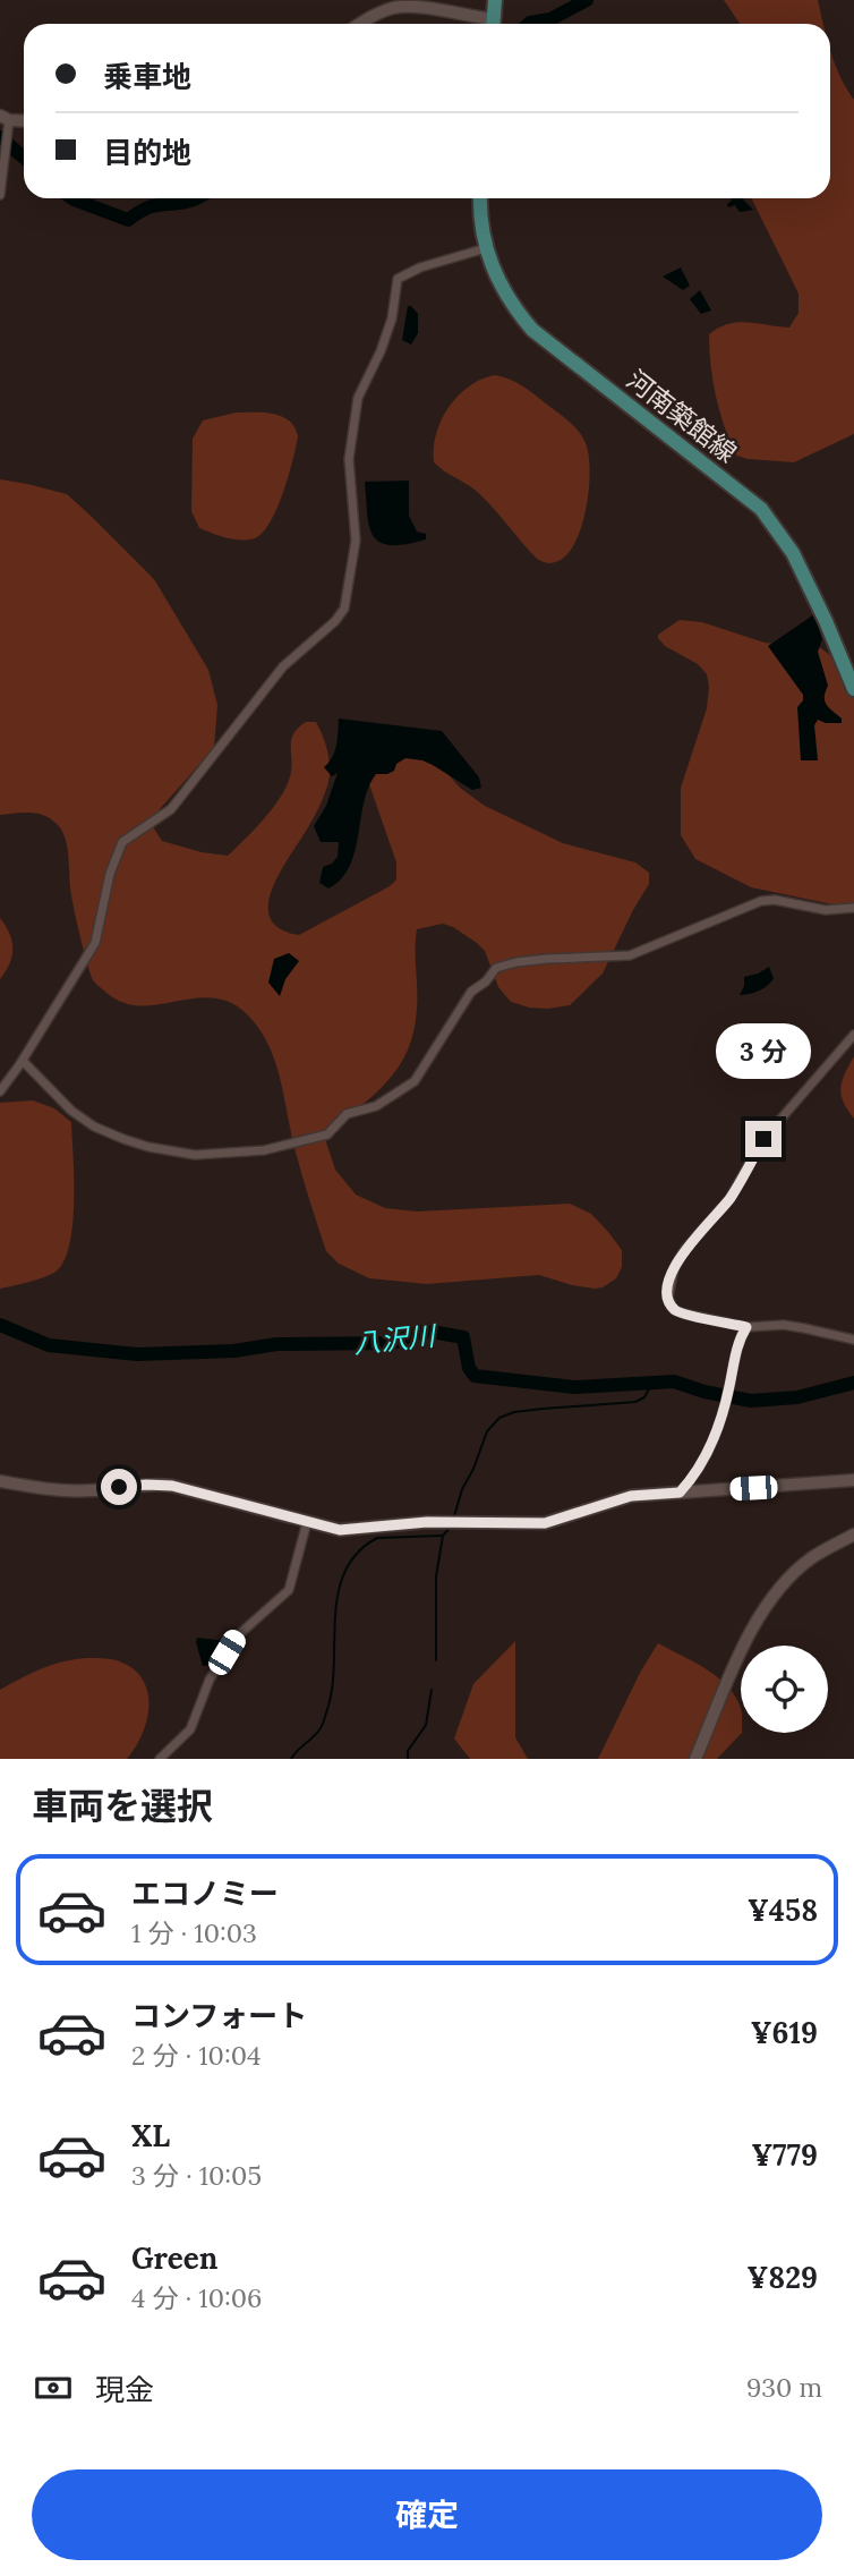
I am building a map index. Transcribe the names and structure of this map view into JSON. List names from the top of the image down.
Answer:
{
  "streets": {
    "main road": ["河南築館線"]
  },
  "water": ["八沢川"],
  "page": {
    "banner": ["乗車地", "目的地"],
    "bubble": "3 分",
    "heading": "車両を選択",
    "list": [
      {
        "name": "エコノミー",
        "note": "1 分 · 10:03",
        "value": "¥458"
      },
      {
        "name": "コンフォート",
        "note": "2 分 · 10:04",
        "value": "¥619"
      },
      {
        "name": "XL",
        "note": "3 分 · 10:05",
        "value": "¥779"
      },
      {
        "name": "Green",
        "note": "4 分 · 10:06",
        "value": "¥829"
      }
    ],
    "pay": ["現金", "930 m"],
    "buttons": "確定"
  }
}
